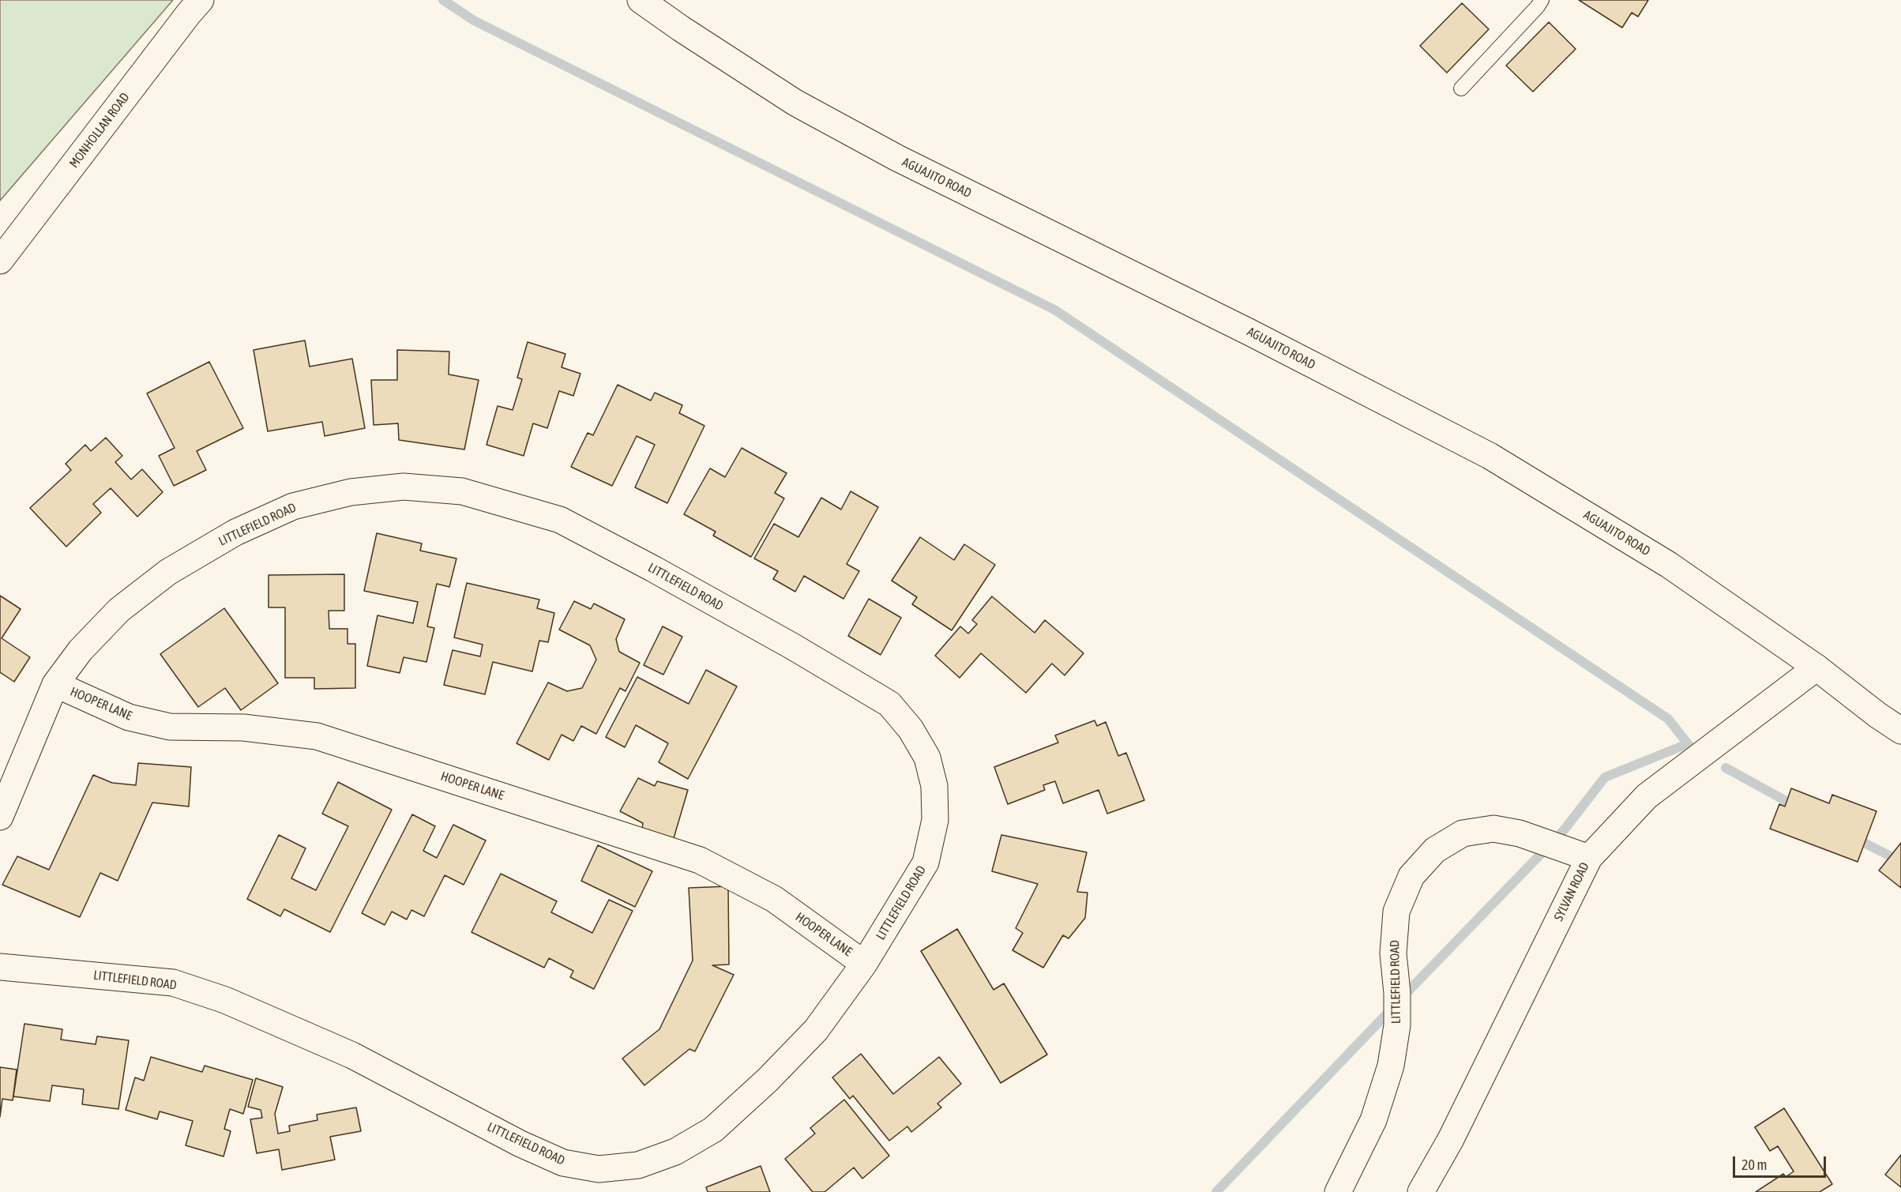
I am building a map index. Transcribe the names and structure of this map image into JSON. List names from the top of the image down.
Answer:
{
  "streets": {
    "street": [
      "MONHOLLAN ROAD",
      "AGUAJITO ROAD",
      "LITTLEFIELD ROAD",
      "HOOPER LANE",
      "SYLVAN ROAD"
    ]
  },
  "crossings": [
    ["AGUAJITO ROAD", "SYLVAN ROAD"],
    ["LITTLEFIELD ROAD", "HOOPER LANE"],
    ["LITTLEFIELD ROAD", "SYLVAN ROAD"]
  ],
  "scale_bar": "20 m"
}
